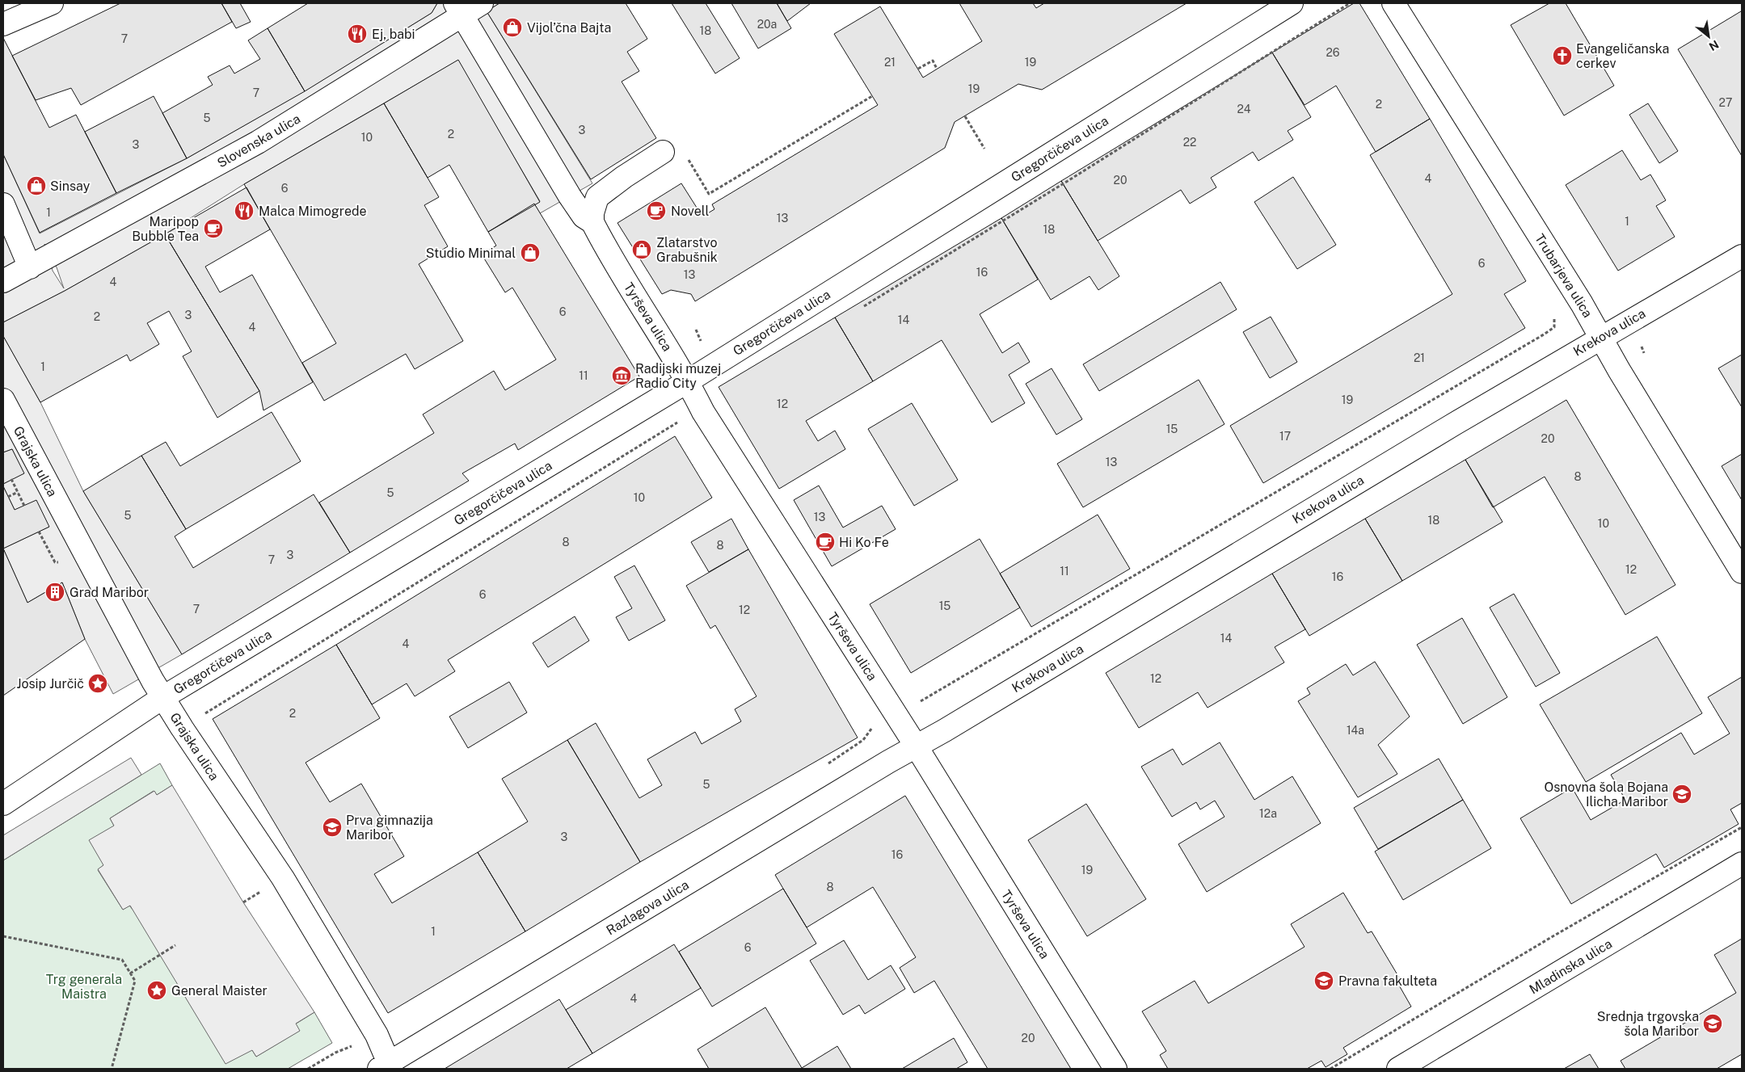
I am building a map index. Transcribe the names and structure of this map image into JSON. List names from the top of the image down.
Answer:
{
  "streets": {
    "street": [
      "Slovenska ulica",
      "Gregorčičeva ulica",
      "Trubarjeva ulica",
      "Tyrševa ulica",
      "Krekova ulica",
      "Grajska ulica",
      "Razlagova ulica",
      "Mladinska ulica"
    ]
  },
  "crossings": [
    ["Slovenska ulica", "Tyrševa ulica"],
    ["Gregorčičeva ulica", "Tyrševa ulica"],
    ["Gregorčičeva ulica", "Grajska ulica"],
    ["Trubarjeva ulica", "Krekova ulica"],
    ["Tyrševa ulica", "Krekova ulica"],
    ["Tyrševa ulica", "Razlagova ulica"],
    ["Krekova ulica", "Razlagova ulica"],
    ["Grajska ulica", "Razlagova ulica"]
  ],
  "parks": ["Trg generala Maistra"],
  "places": {
    "shop": [
      "Vijol’čna Bajta",
      "Sinsay",
      "Zlatarstvo Grabušnik",
      "Studio Minimal"
    ],
    "restaurant": ["Ej, babi", "Malca Mimogrede"],
    "church": ["Evangeličanska cerkev"],
    "cafe": ["Novell", "Maripop Bubble Tea", "Hi Ko Fe"],
    "museum": ["Radijski muzej Radio City"],
    "building": ["Grad Maribor"],
    "place": ["Josip Jurčič", "General Maister"],
    "school or university": [
      "Osnovna šola Bojana Ilicha Maribor",
      "Prva gimnazija Maribor",
      "Pravna fakulteta",
      "Srednja trgovska šola Maribor"
    ]
  },
  "house_numbers": [
    "20a",
    "18",
    "7",
    "26",
    "21",
    "19",
    "19",
    "7",
    "27",
    "2",
    "24",
    "5",
    "3",
    "2",
    "10",
    "22",
    "3",
    "4",
    "20",
    "6",
    "1",
    "13",
    "1",
    "18",
    "6",
    "16",
    "13",
    "4",
    "6",
    "3",
    "2",
    "14",
    "4",
    "21",
    "1",
    "11",
    "19",
    "12",
    "15",
    "17",
    "20",
    "13",
    "8",
    "5",
    "10",
    "5",
    "13",
    "18",
    "10",
    "8",
    "8",
    "3",
    "7",
    "12",
    "11",
    "16",
    "6",
    "15",
    "7",
    "12",
    "14",
    "4",
    "12",
    "2",
    "14a",
    "5",
    "12a",
    "3",
    "16",
    "19",
    "8",
    "1",
    "6",
    "4",
    "20"
  ],
  "north": "bottom right"
}
